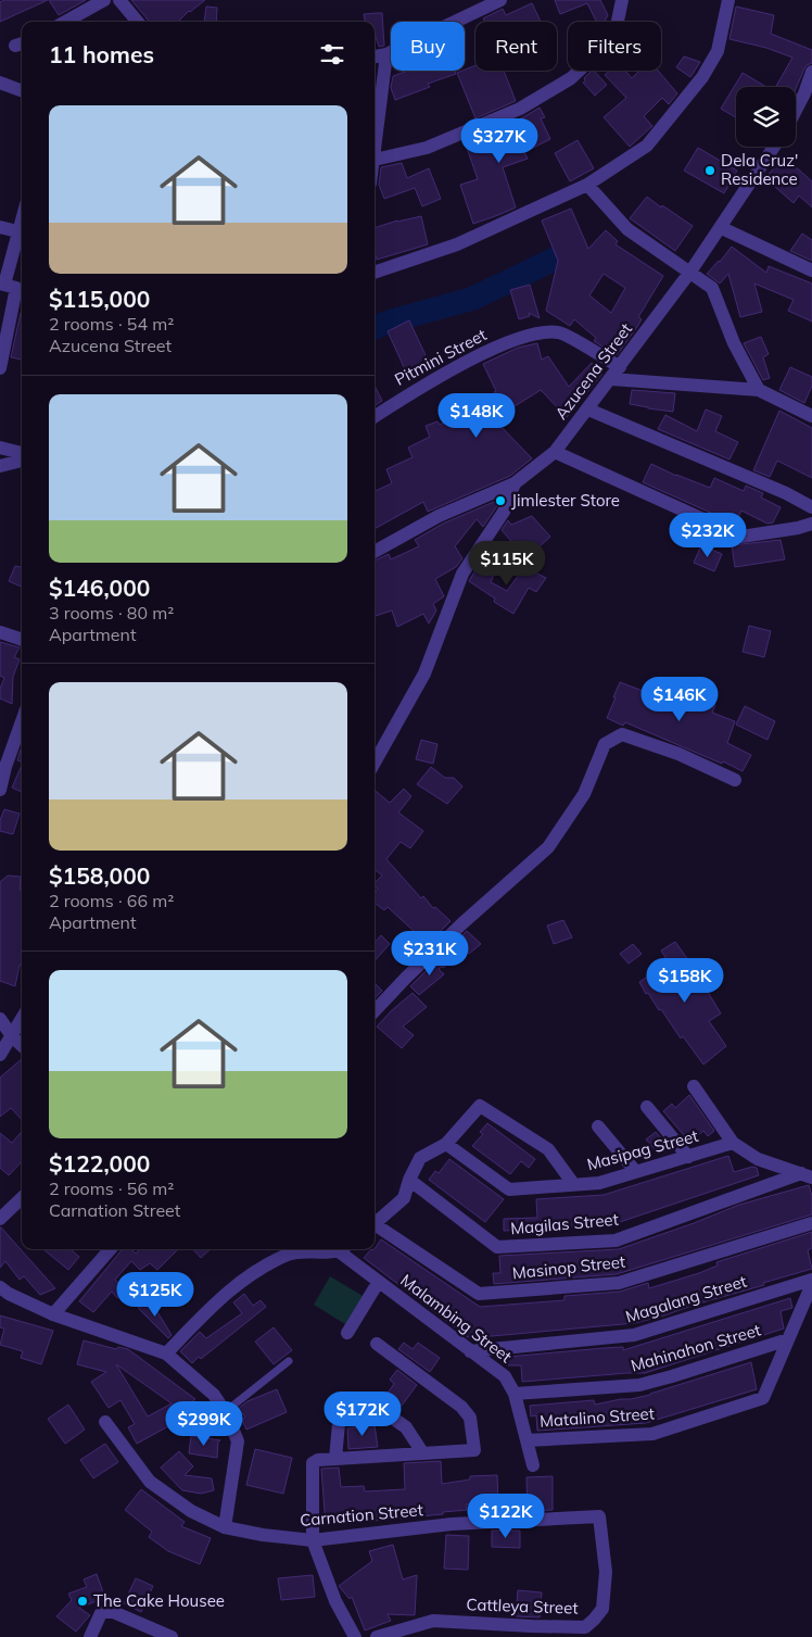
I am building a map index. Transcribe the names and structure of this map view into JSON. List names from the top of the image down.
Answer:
{
  "streets": {
    "street": [
      "Pitmini Street",
      "Azucena Street",
      "Masipag Street",
      "Magilas Street",
      "Masinop Street",
      "Magalang Street",
      "Malambing Street",
      "Mahinahon Street",
      "Matalino Street",
      "Carnation Street",
      "Cattleya Street"
    ]
  },
  "crossings": [
    ["Pitmini Street", "Azucena Street"],
    ["Magalang Street", "Malambing Street"],
    ["Malambing Street", "Mahinahon Street"],
    ["Malambing Street", "Matalino Street"],
    ["Mahinahon Street", "Matalino Street"],
    ["Carnation Street", "Cattleya Street"]
  ],
  "places": ["Dela Cruz' Residence", "Jimlester Store", "The Cake Housee"],
  "page": {
    "chip": ["Buy", "Rent", "Filters"],
    "heading": "11 homes",
    "list": [
      {
        "name": "$115,000",
        "note": "2 rooms · 54 m² · Azucena Street"
      },
      {
        "name": "$146,000",
        "note": "3 rooms · 80 m² · Apartment"
      },
      {
        "name": "$158,000",
        "note": "2 rooms · 66 m² · Apartment"
      },
      {
        "name": "$122,000",
        "note": "2 rooms · 56 m² · Carnation Street"
      }
    ],
    "price": [
      "$327K",
      "$148K",
      "$232K",
      "$115K",
      "$146K",
      "$231K",
      "$158K",
      "$125K",
      "$172K",
      "$299K",
      "$122K"
    ]
  }
}
